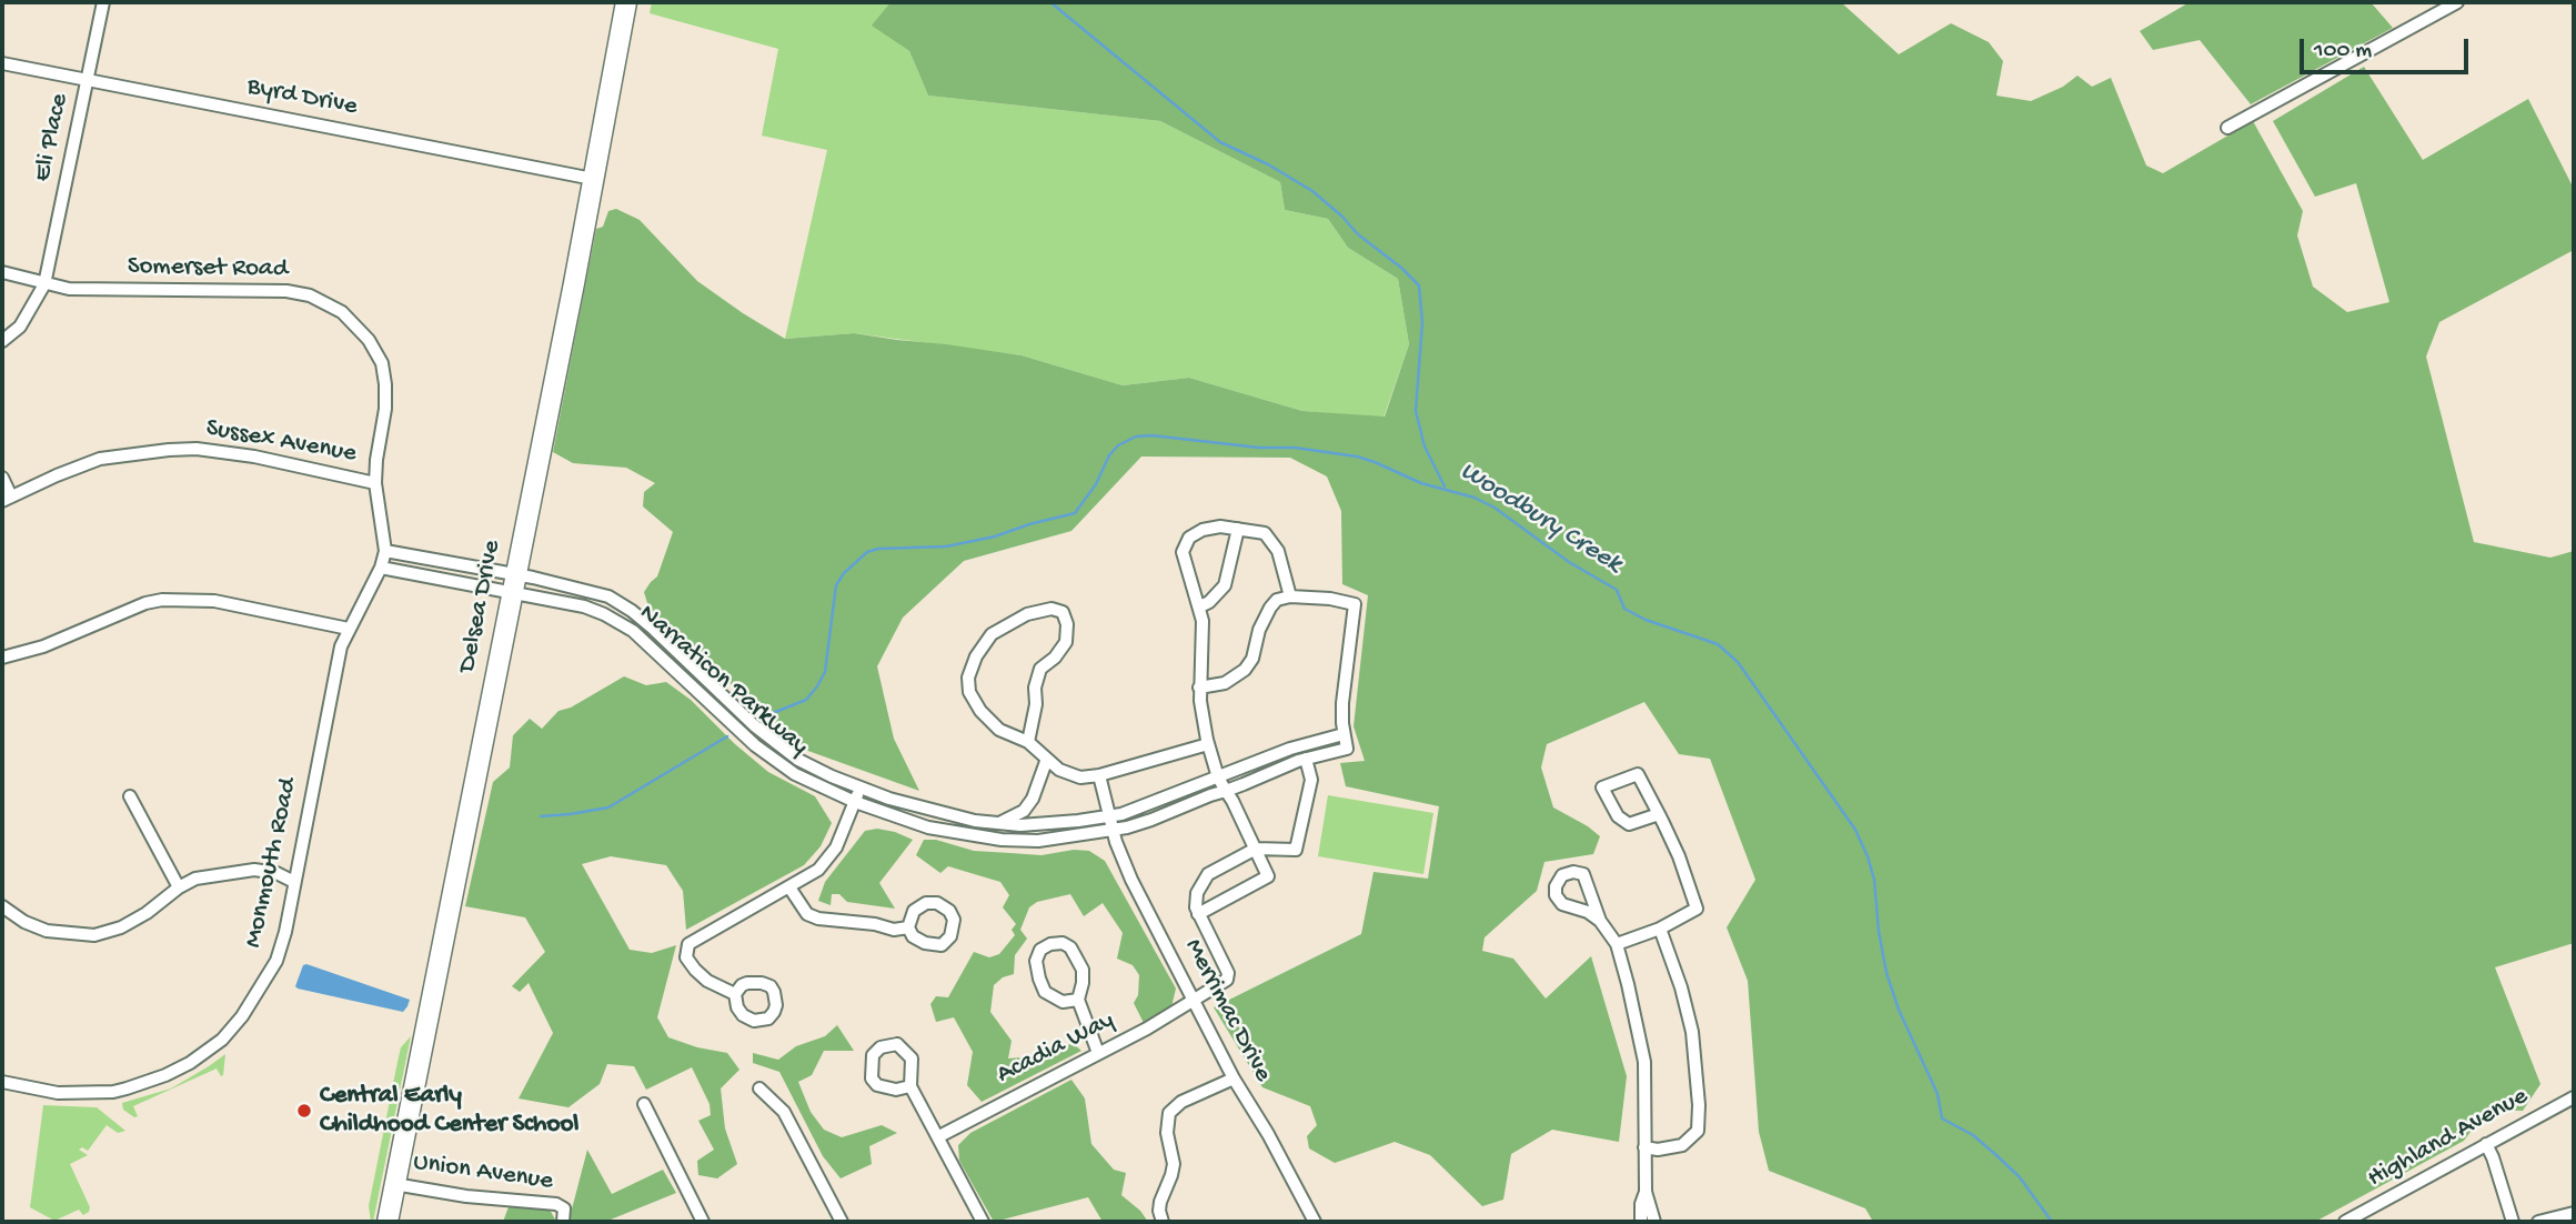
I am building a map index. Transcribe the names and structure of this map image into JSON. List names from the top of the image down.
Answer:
{
  "streets": {
    "main road": ["Delsea Drive"],
    "street": [
      "Byrd Drive",
      "Eli Place",
      "Somerset Road",
      "Sussex Avenue",
      "Narraticon Parkway",
      "Monmouth Road",
      "Merrimac Drive",
      "Acadia Way",
      "Highland Avenue",
      "Union Avenue"
    ]
  },
  "crossings": [
    ["Byrd Drive", "Eli Place"],
    ["Byrd Drive", "Delsea Drive"],
    ["Eli Place", "Somerset Road"],
    ["Somerset Road", "Sussex Avenue"],
    ["Somerset Road", "Narraticon Parkway"],
    ["Somerset Road", "Monmouth Road"],
    ["Delsea Drive", "Narraticon Parkway"],
    ["Delsea Drive", "Union Avenue"],
    ["Narraticon Parkway", "Monmouth Road"],
    ["Narraticon Parkway", "Merrimac Drive"],
    ["Merrimac Drive", "Acadia Way"]
  ],
  "water": ["Woodbury Creek"],
  "places": ["Central Early Childhood Center School"],
  "scale_bar": "100 m"
}
